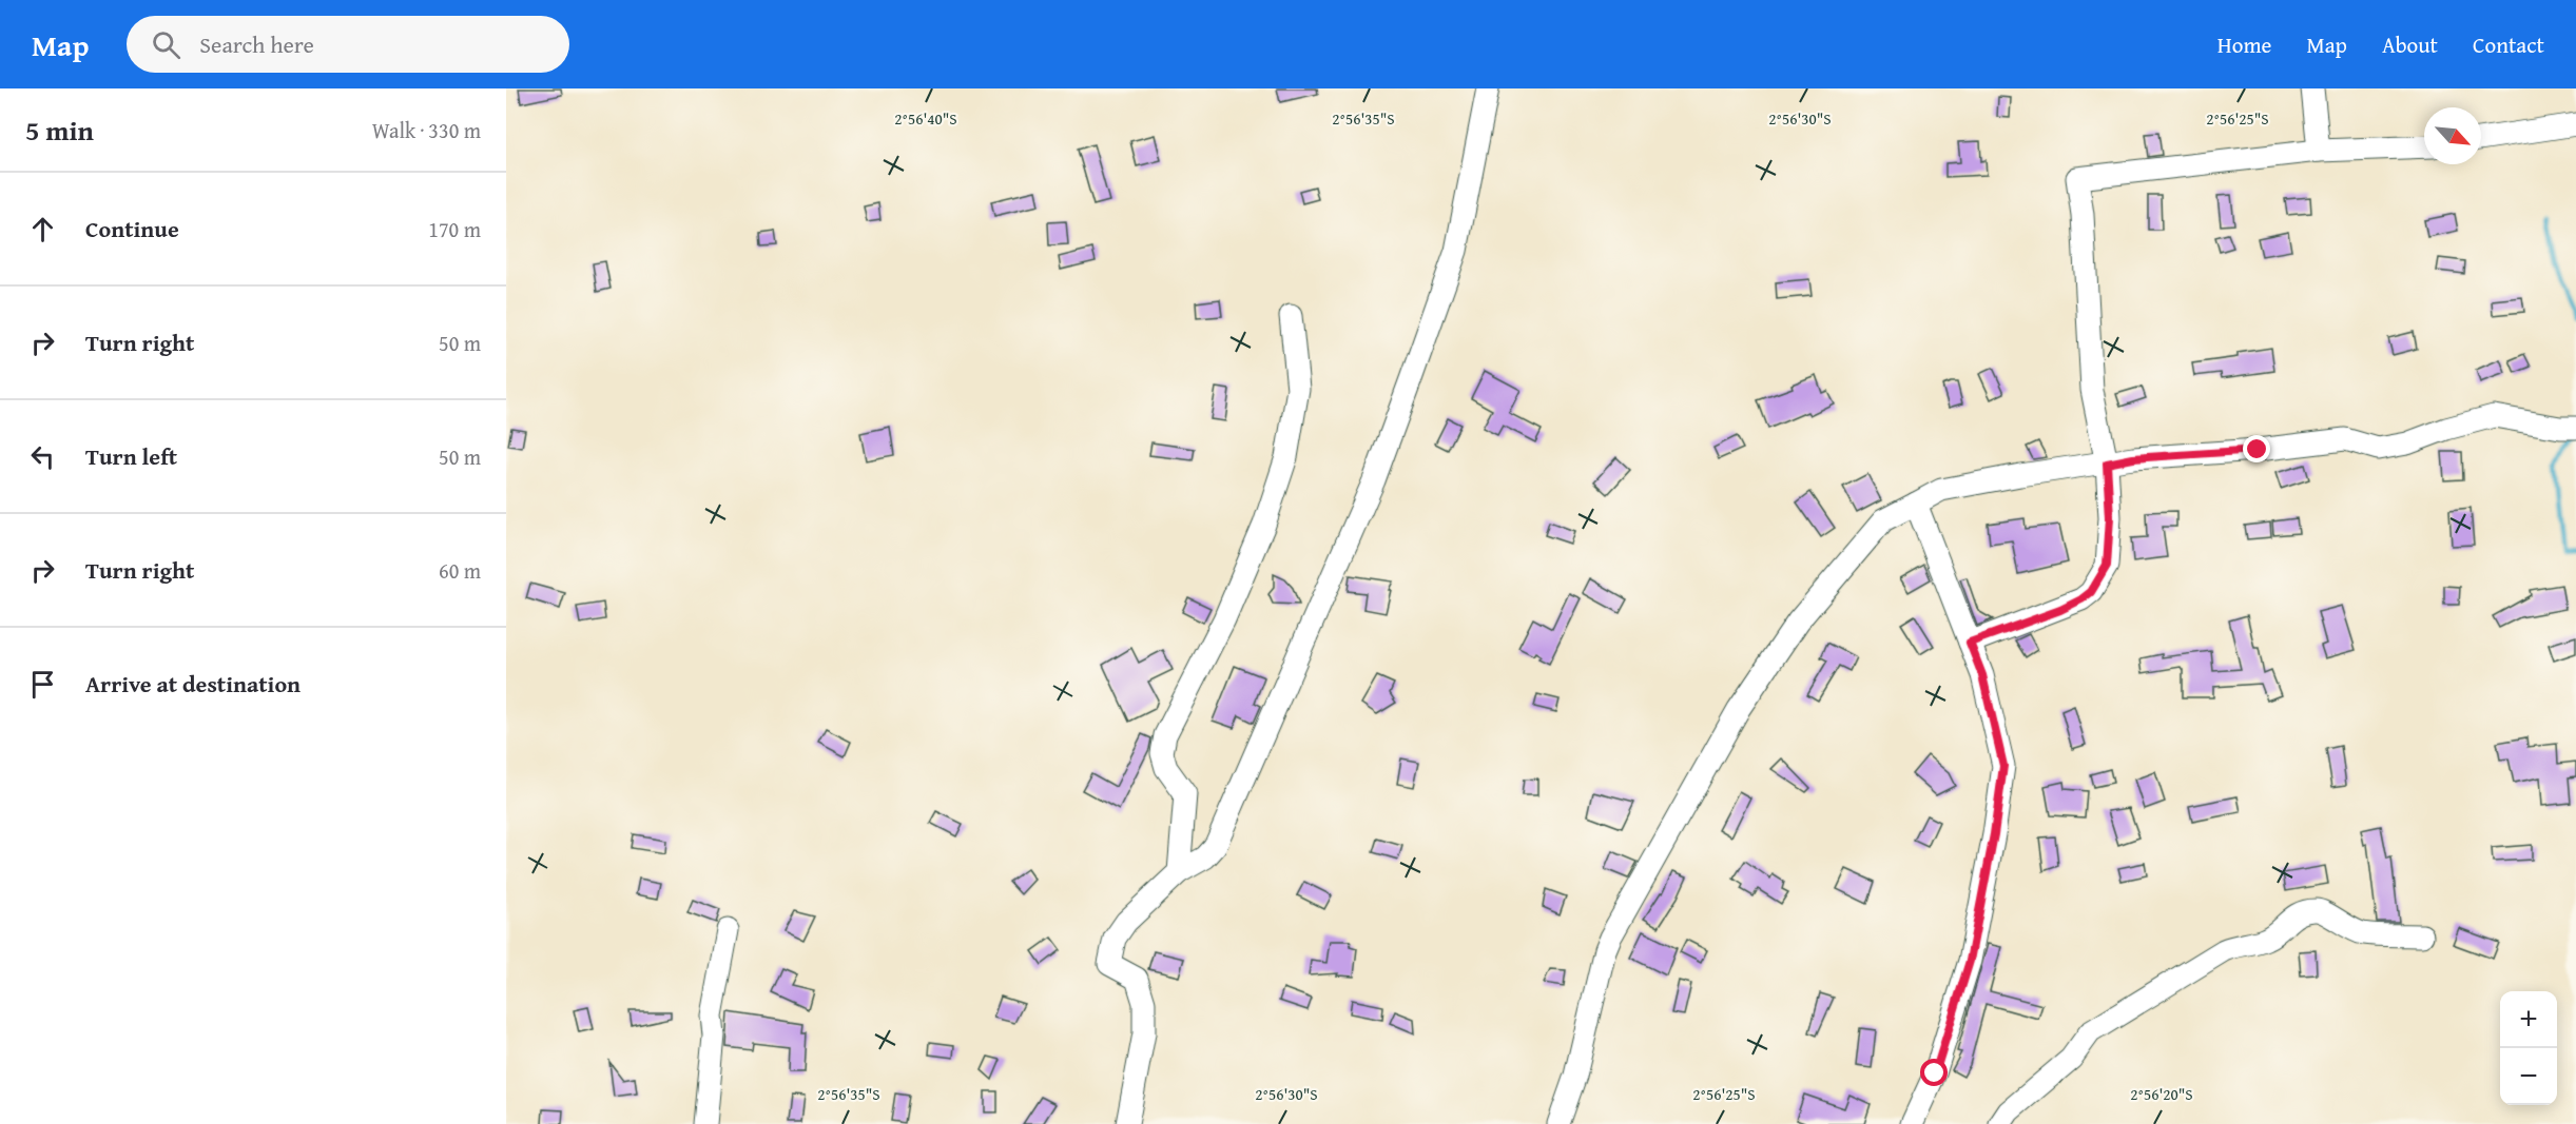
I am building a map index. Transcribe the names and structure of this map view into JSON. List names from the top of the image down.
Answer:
{
  "north": "bottom right",
  "page": {
    "header": "Map",
    "search": "Search here",
    "nav": [
      "Home",
      "Map",
      "About",
      "Contact"
    ],
    "heading": ["5 min", "Walk · 330 m"],
    "list": [
      ["Continue", "170 m"],
      ["Turn right", "50 m"],
      ["Turn left", "50 m"],
      ["Turn right", "60 m"],
      "Arrive at destination"
    ],
    "map_buttons": ["+", "−"]
  },
  "coordinates": [
    "2°56'40\"S",
    "2°56'35\"S",
    "2°56'30\"S",
    "2°56'25\"S",
    "2°56'20\"S"
  ]
}
